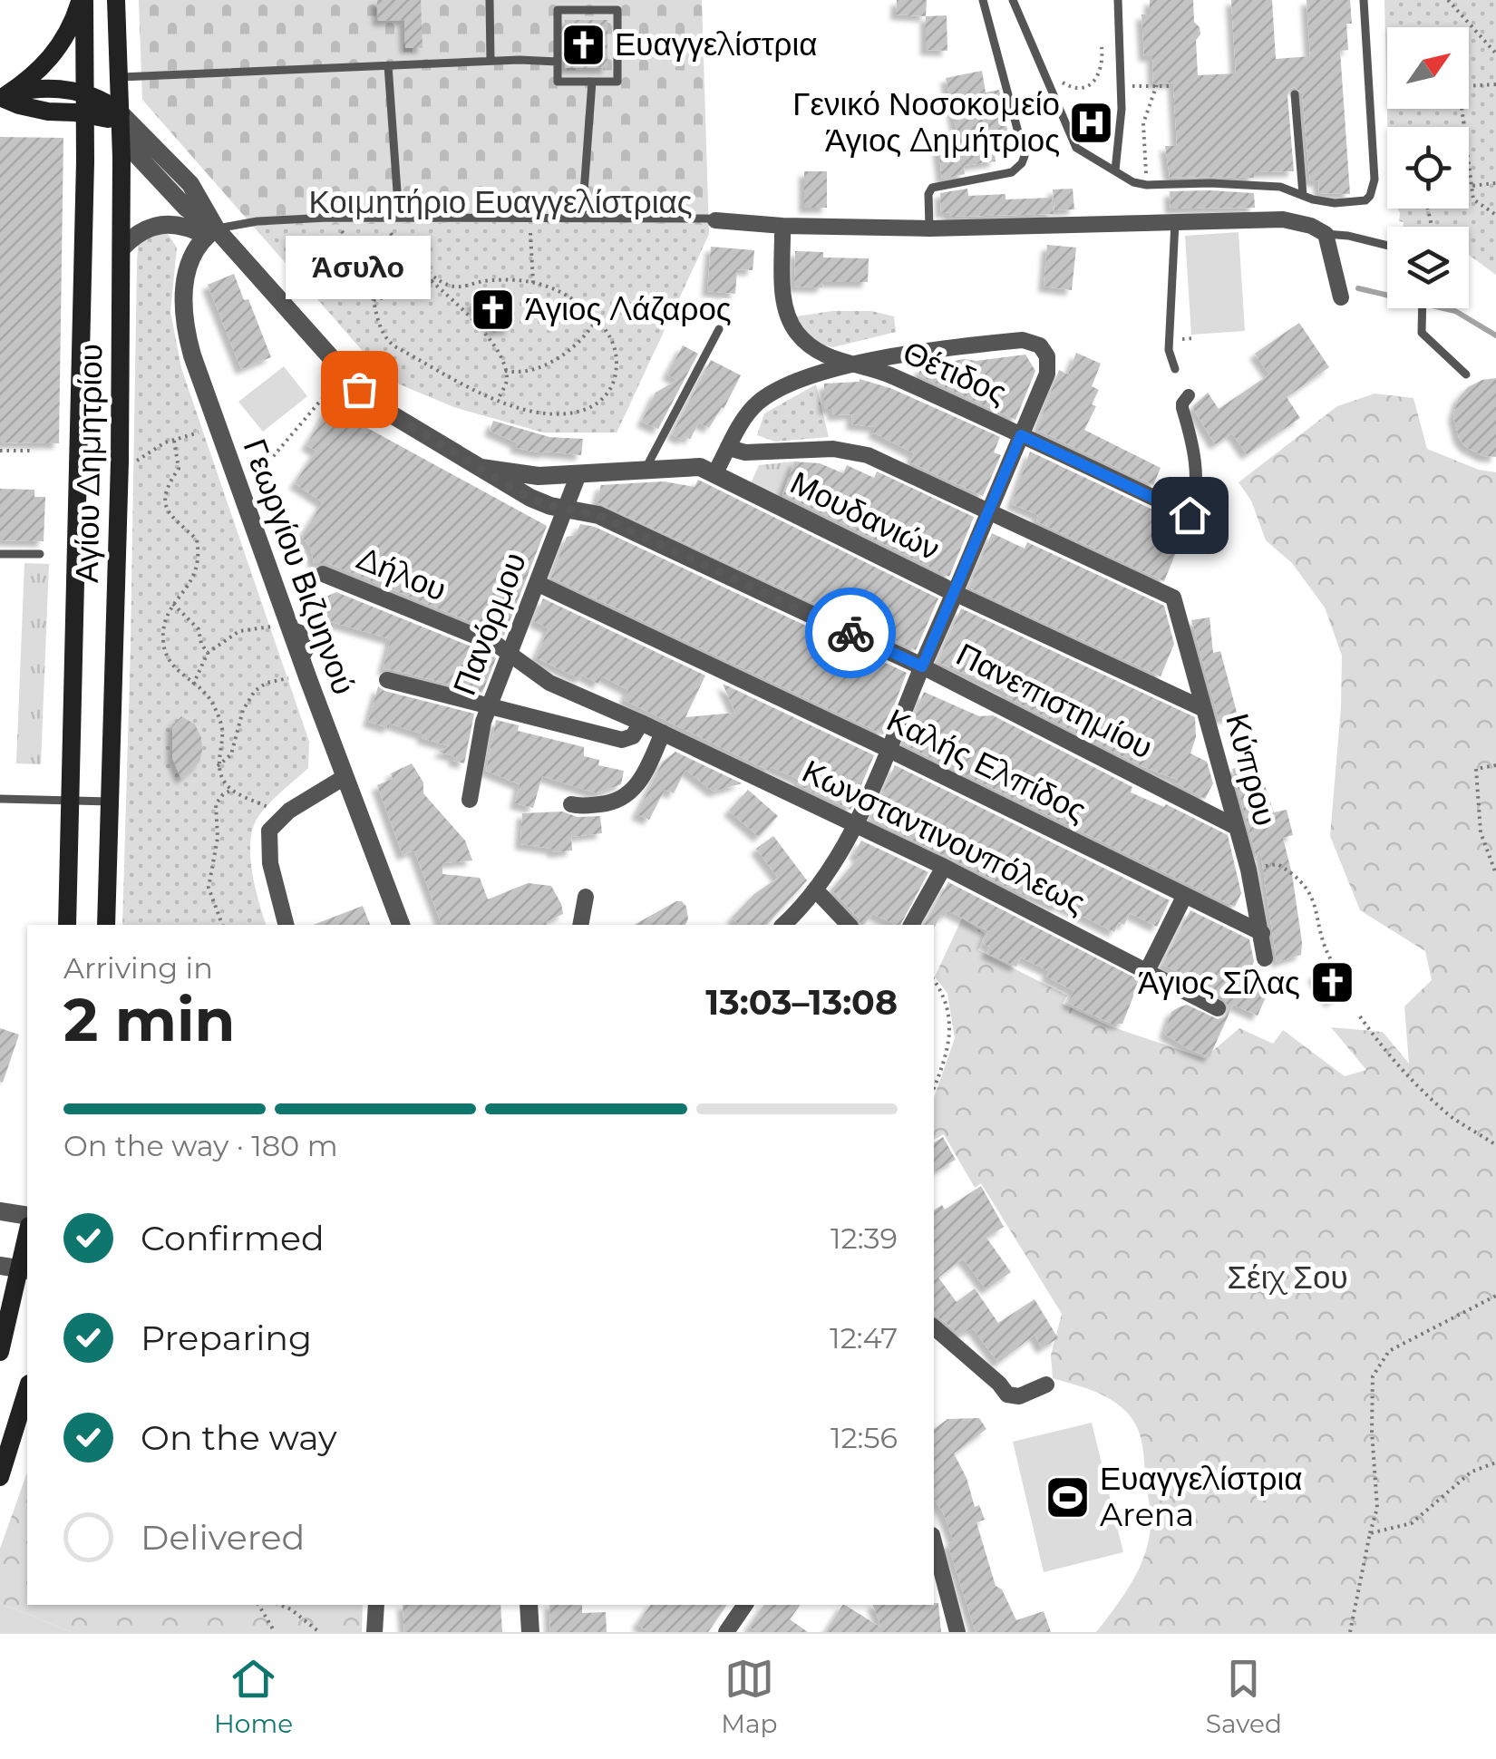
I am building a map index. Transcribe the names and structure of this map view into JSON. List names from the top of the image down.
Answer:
{
  "streets": {
    "main road": ["Αγίου Δημητρίου"],
    "street": [
      "Θέτιδος",
      "Μουδανιών",
      "Γεωργίου Βιζυηνού",
      "Δήλου",
      "Πανόρμου",
      "Πανεπιστημίου",
      "Καλής Ελπίδος",
      "Κύπρου",
      "Κωνσταντινουπόλεως"
    ]
  },
  "crossings": [
    ["Αγίου Δημητρίου", "Πανεπιστημίου"],
    ["Μουδανιών", "Πανόρμου"],
    ["Μουδανιών", "Πανεπιστημίου"],
    ["Μουδανιών", "Κύπρου"],
    ["Γεωργίου Βιζυηνού", "Πανεπιστημίου"],
    ["Δήλου", "Πανόρμου"],
    ["Δήλου", "Κωνσταντινουπόλεως"],
    ["Πανόρμου", "Πανεπιστημίου"],
    ["Πανόρμου", "Καλής Ελπίδος"],
    ["Πανόρμου", "Κωνσταντινουπόλεως"],
    ["Πανεπιστημίου", "Κύπρου"],
    ["Καλής Ελπίδος", "Κύπρου"]
  ],
  "parks": ["Κοιμητήριο Ευαγγελίστριας", "Σέιχ Σου"],
  "places": {
    "church": ["Ευαγγελίστρια", "Άγιος Λάζαρος", "Άγιος Σίλας"],
    "hospital": ["Γενικό Νοσοκομείο Άγιος Δημήτριος"],
    "other": ["Άσυλο"],
    "sports": ["Ευαγγελίστρια Arena"]
  },
  "north": "top right",
  "page": {
    "bubble": "Άσυλο",
    "heading": ["2 min", "Arriving in", "13:03–13:08"],
    "bar": "On the way · 180 m",
    "list": [
      ["Confirmed", "12:39"],
      ["Preparing", "12:47"],
      ["On the way", "12:56"],
      "Delivered"
    ],
    "tabs": ["Home", "Map", "Saved"]
  }
}
